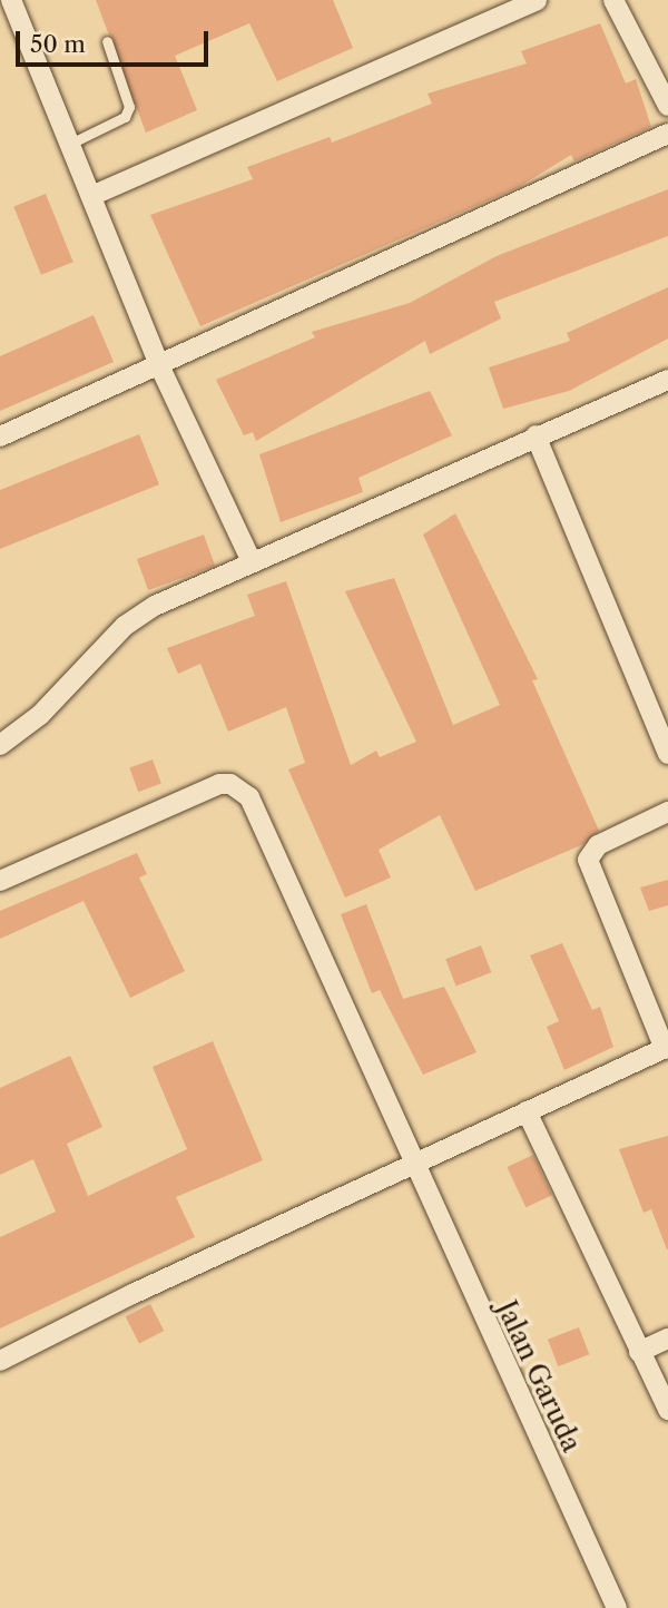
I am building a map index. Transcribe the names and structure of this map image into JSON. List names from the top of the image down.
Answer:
{
  "streets": {
    "street": ["Jalan Garuda"]
  },
  "scale_bar": "50 m"
}
